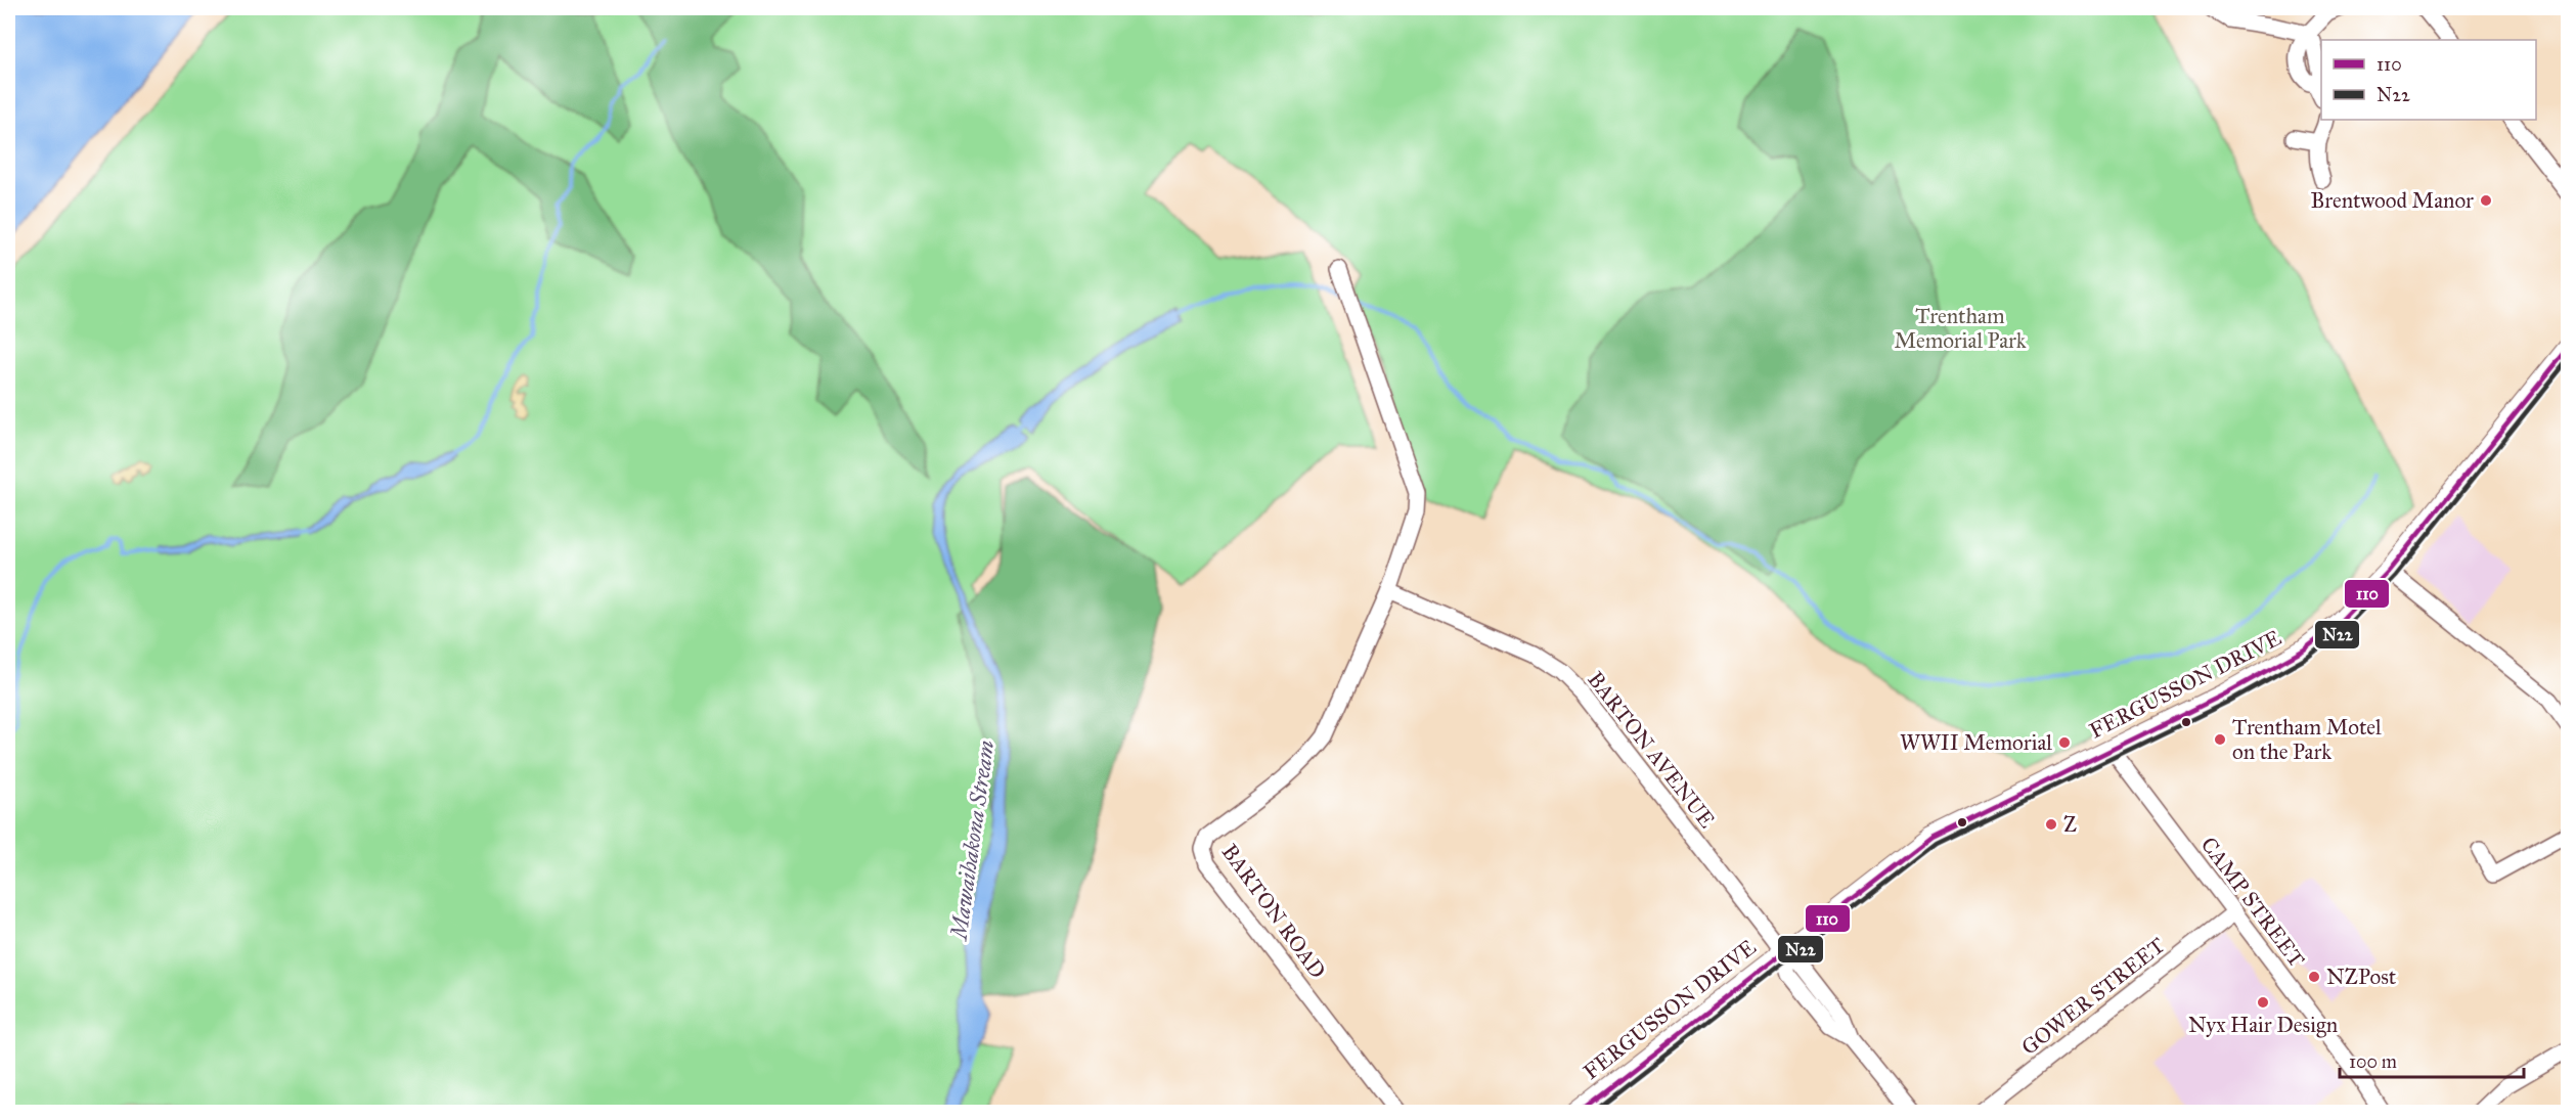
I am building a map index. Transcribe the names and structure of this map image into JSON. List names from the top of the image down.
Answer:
{
  "streets": {
    "main road": ["FERGUSSON DRIVE"],
    "street": [
      "BARTON AVENUE",
      "CAMP STREET",
      "BARTON ROAD",
      "GOWER STREET"
    ]
  },
  "crossings": [
    ["FERGUSSON DRIVE", "BARTON AVENUE"],
    ["FERGUSSON DRIVE", "CAMP STREET"],
    ["BARTON AVENUE", "BARTON ROAD"],
    ["CAMP STREET", "GOWER STREET"]
  ],
  "water": ["Mawaihakona Stream"],
  "parks": ["Trentham Memorial Park"],
  "places": [
    "Brentwood Manor",
    "Trentham Motel on the Park",
    "WWII Memorial",
    "Z",
    "NZPost",
    "Nyx Hair Design"
  ],
  "lines": ["transit line 110", "transit line N22"],
  "legend": ["110", "N22"],
  "scale_bar": "100 m"
}
